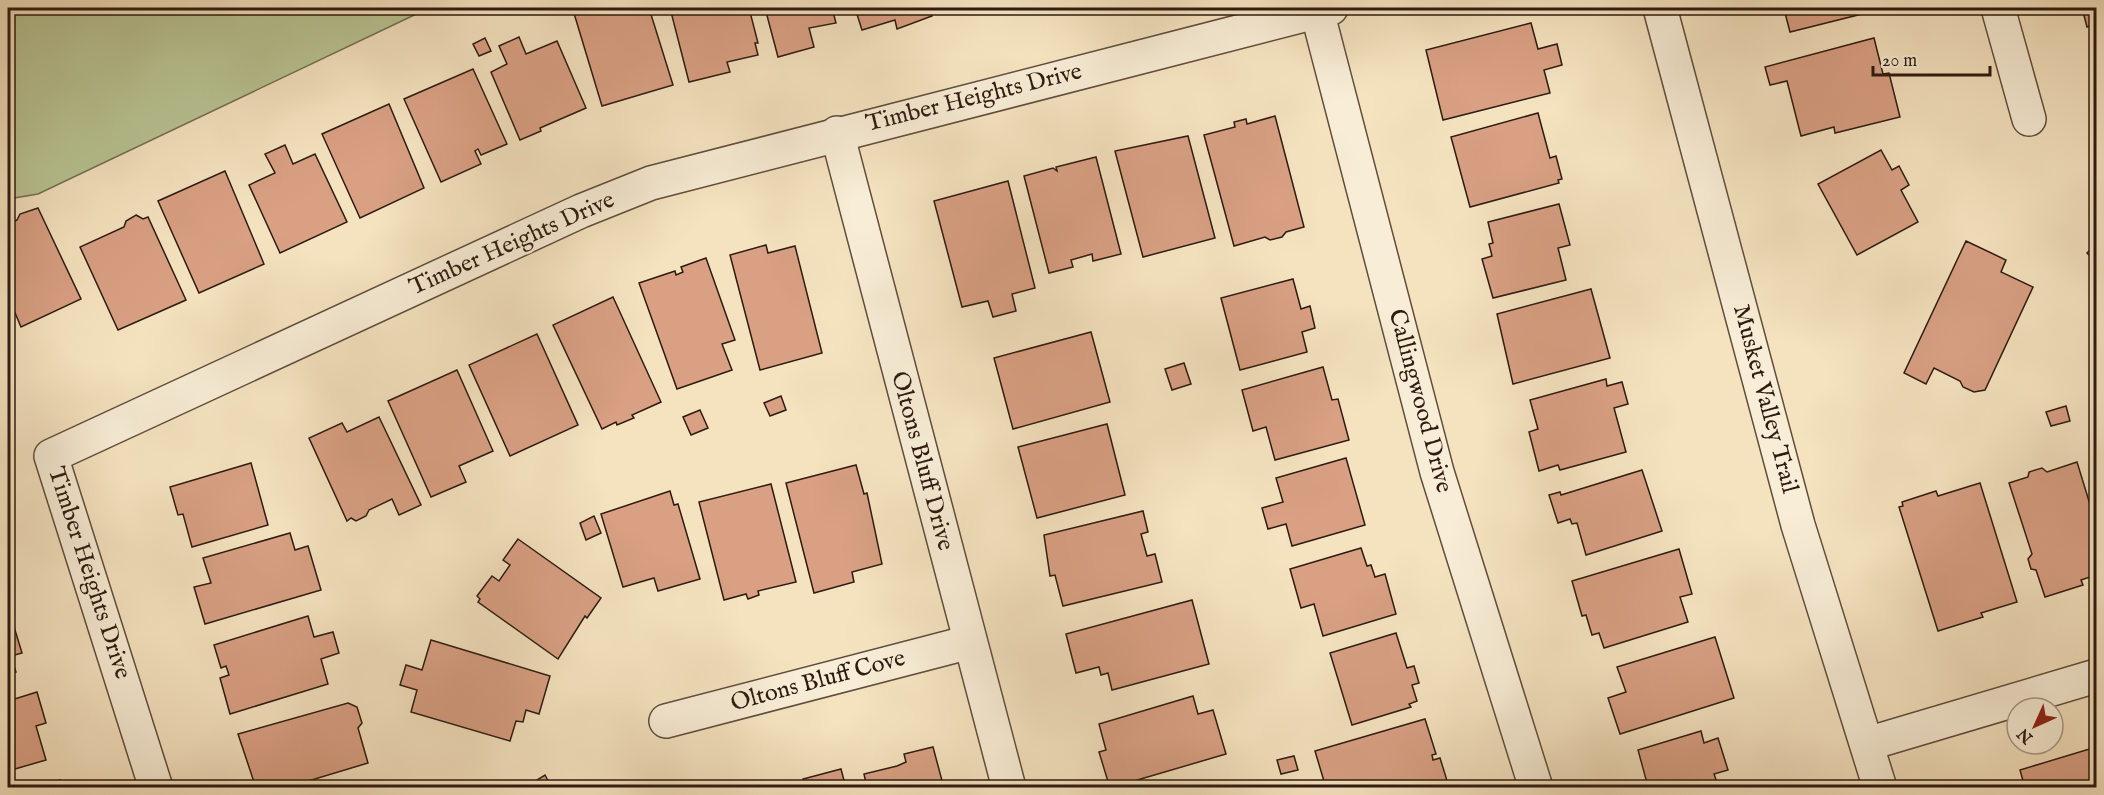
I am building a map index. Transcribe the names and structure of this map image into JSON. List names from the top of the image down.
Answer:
{
  "streets": {
    "street": [
      "Timber Heights Drive",
      "Musket Valley Trail",
      "Callingwood Drive",
      "Oltons Bluff Drive",
      "Oltons Bluff Cove"
    ]
  },
  "crossings": [
    ["Timber Heights Drive", "Callingwood Drive"],
    ["Timber Heights Drive", "Oltons Bluff Drive"],
    ["Oltons Bluff Drive", "Oltons Bluff Cove"]
  ],
  "scale_bar": "20 m",
  "north": "bottom left"
}
